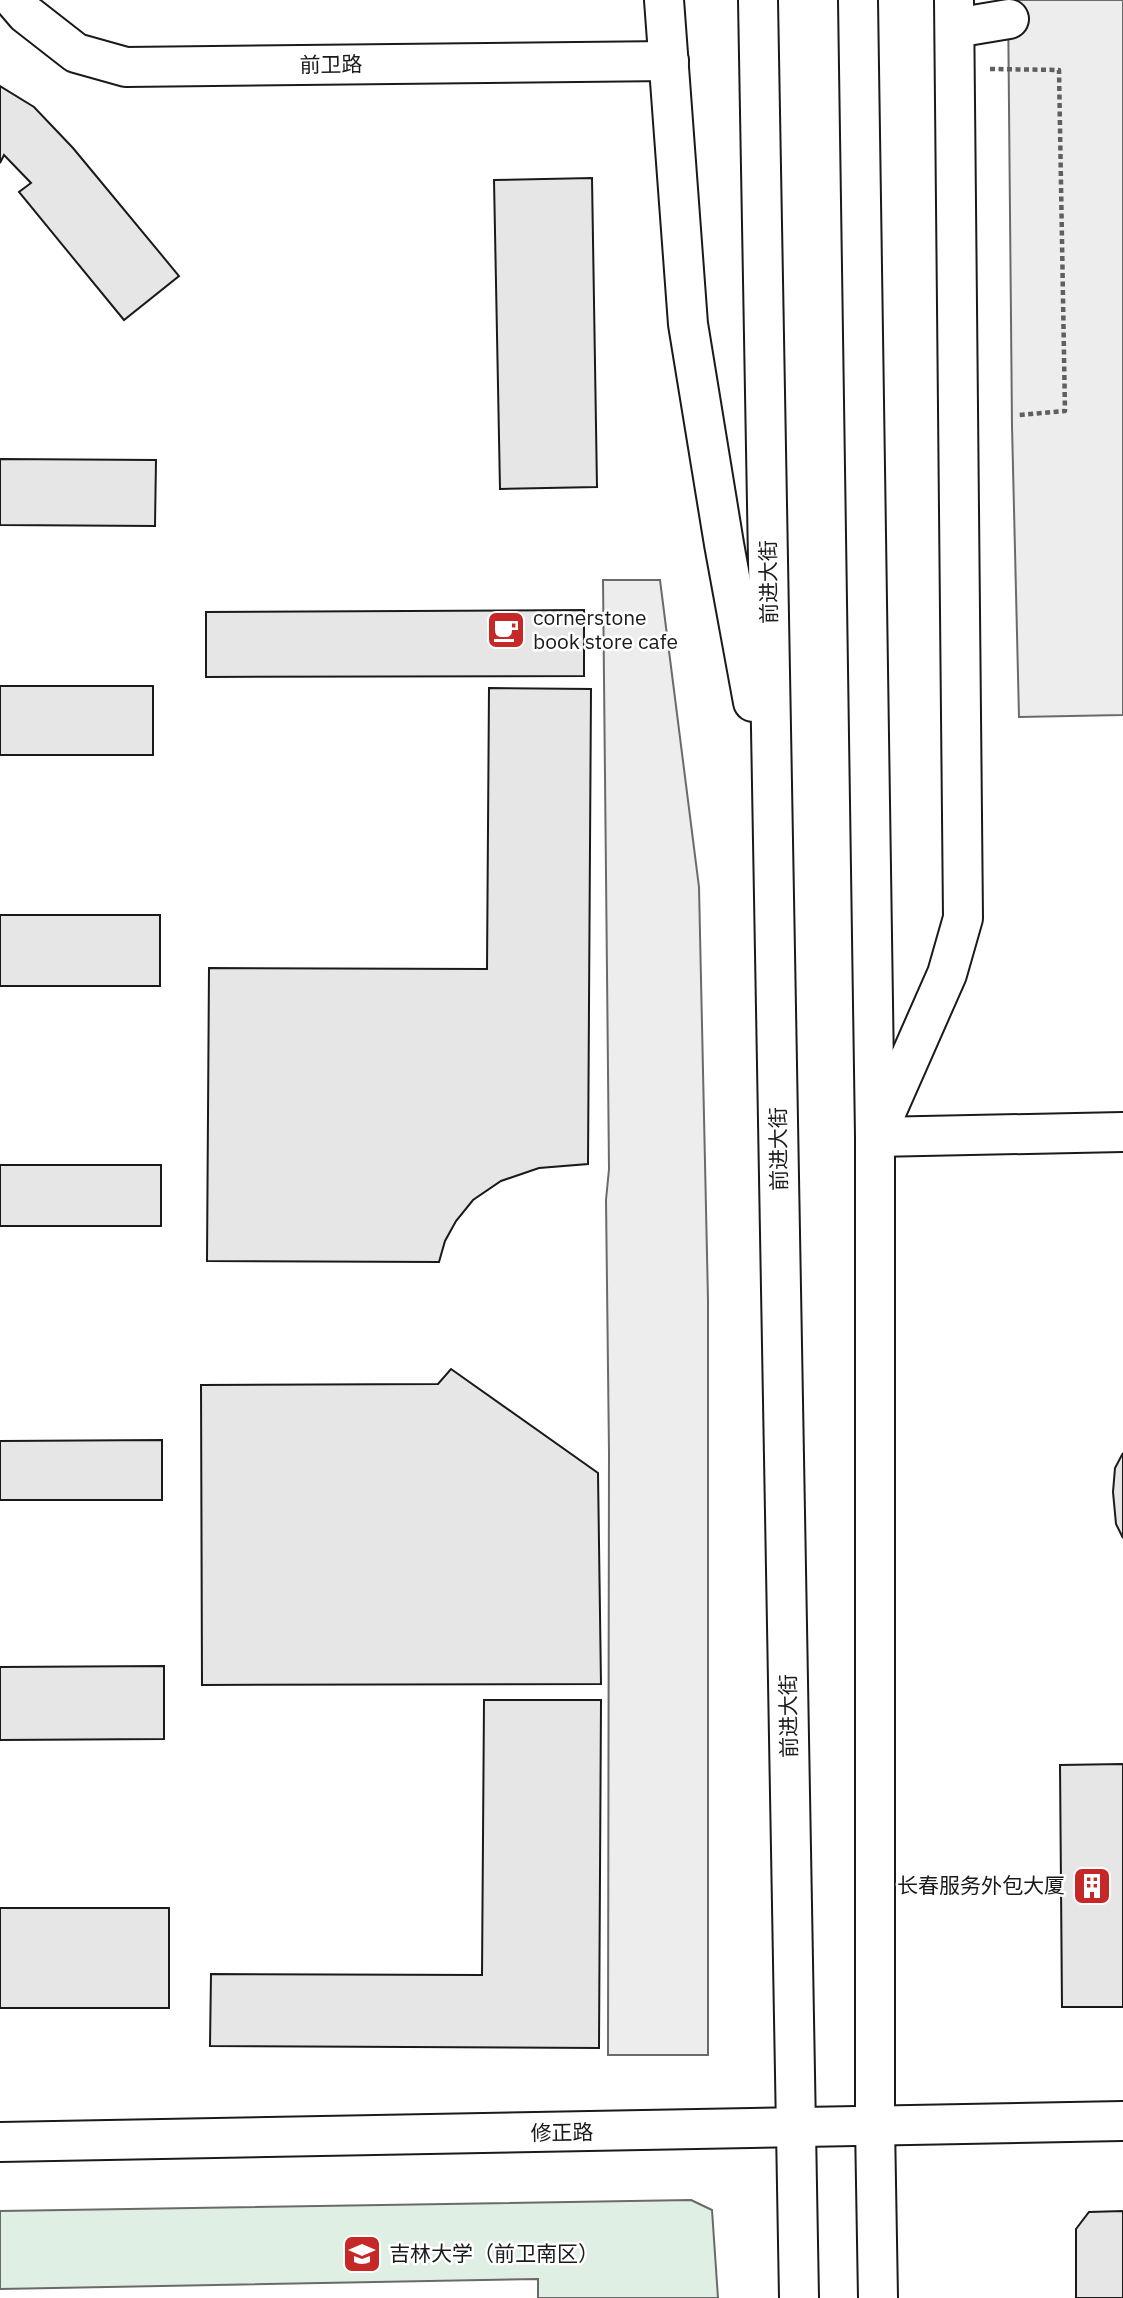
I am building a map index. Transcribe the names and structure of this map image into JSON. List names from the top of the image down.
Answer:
{
  "streets": {
    "main road": ["前卫路", "前进大街", "修正路"]
  },
  "crossings": [
    ["前进大街", "修正路"]
  ],
  "places": {
    "cafe": ["cornerstone book store cafe"],
    "building": ["长春服务外包大厦"],
    "school or university": ["吉林大学（前卫南区）"]
  }
}
